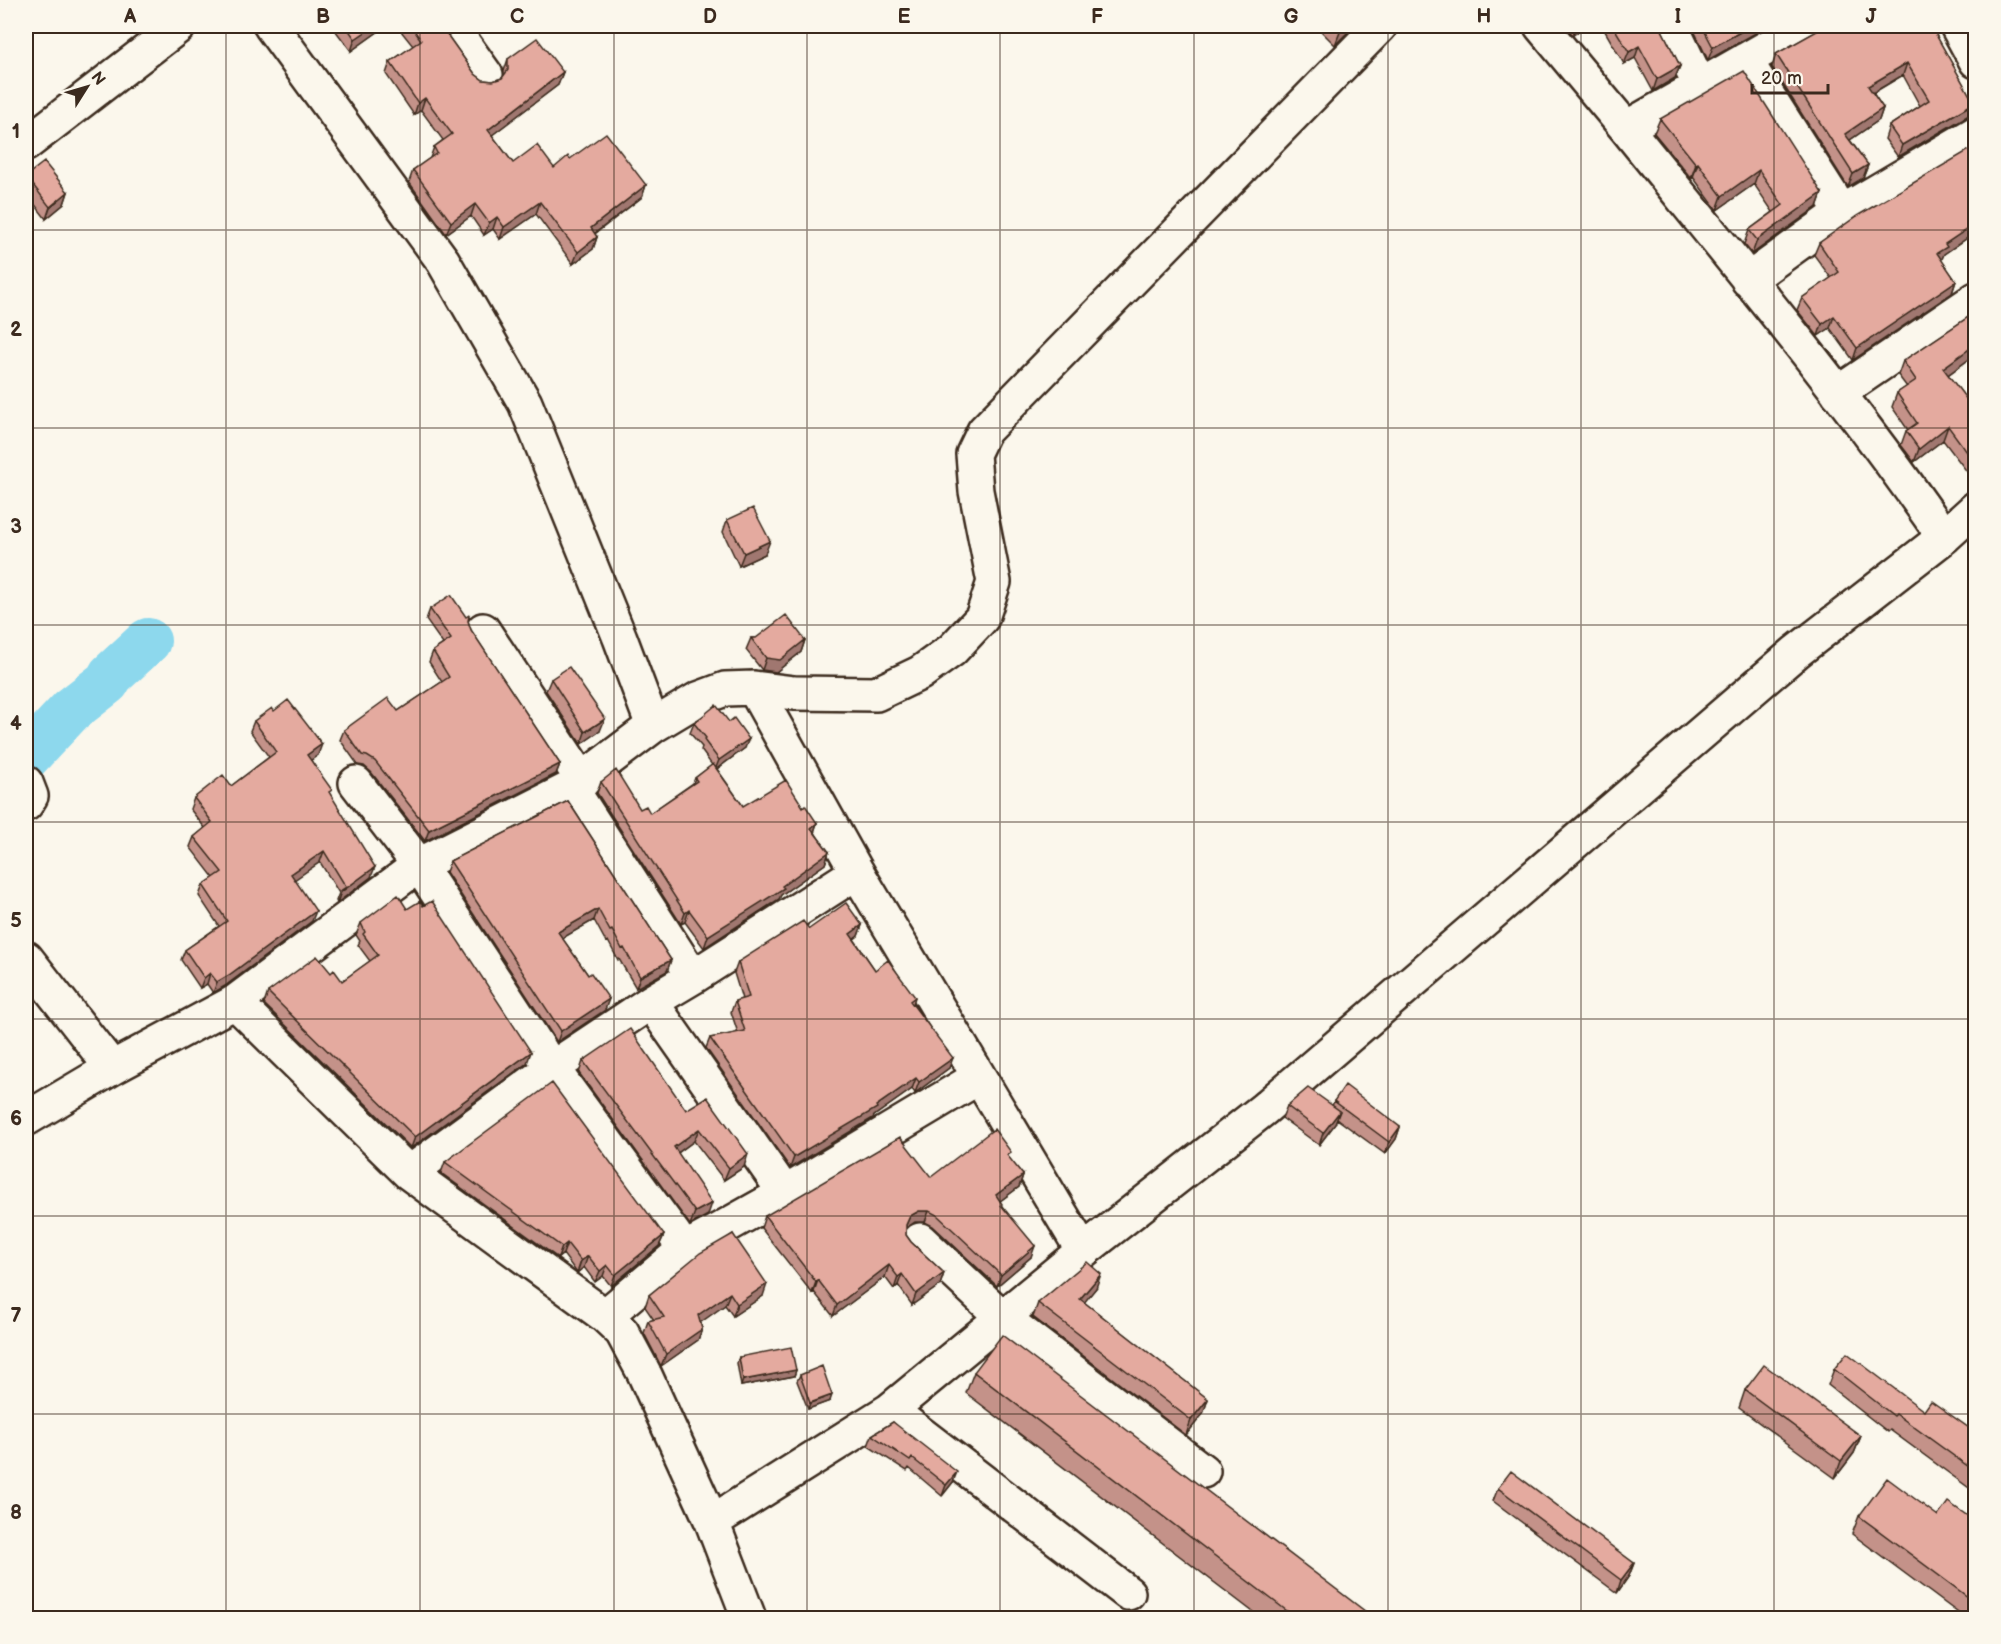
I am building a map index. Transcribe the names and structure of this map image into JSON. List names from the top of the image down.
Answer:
{
  "scale_bar": "20 m",
  "north": "top right",
  "grid": {
    "columns": [
      "A",
      "B",
      "C",
      "D",
      "E",
      "F",
      "G",
      "H",
      "I",
      "J"
    ],
    "rows": [
      "1",
      "2",
      "3",
      "4",
      "5",
      "6",
      "7",
      "8"
    ]
  }
}
